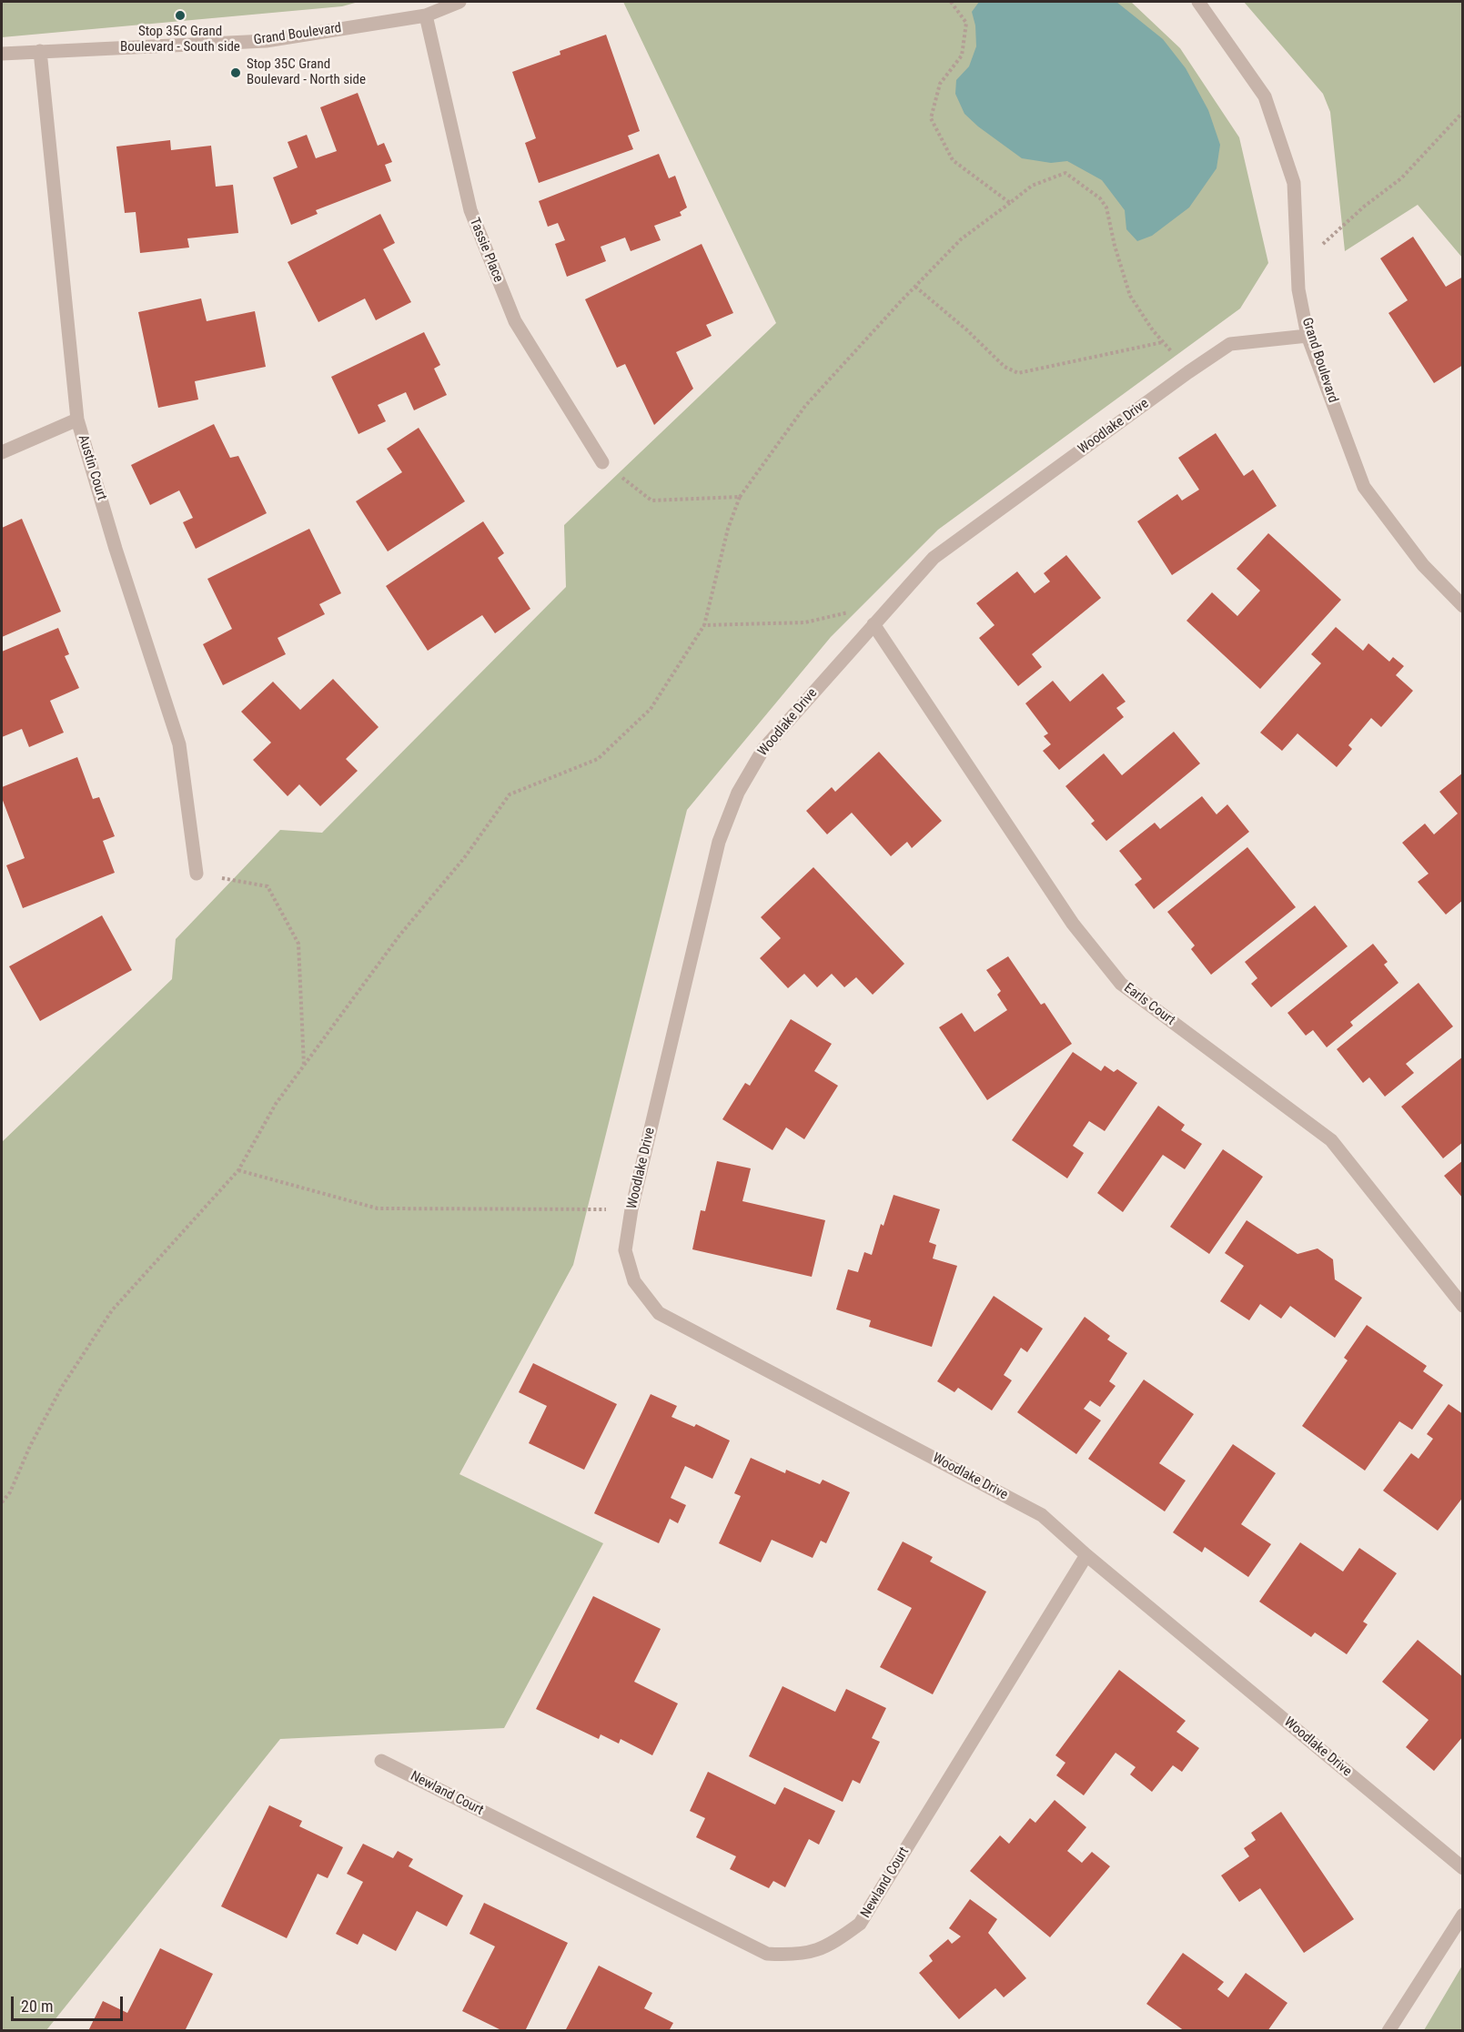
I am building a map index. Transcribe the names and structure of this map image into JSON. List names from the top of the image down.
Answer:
{
  "streets": {
    "street": [
      "Grand Boulevard",
      "Tassie Place",
      "Woodlake Drive",
      "Austin Court",
      "Earls Court",
      "Newland Court"
    ]
  },
  "crossings": [
    ["Grand Boulevard", "Tassie Place"],
    ["Grand Boulevard", "Woodlake Drive"],
    ["Grand Boulevard", "Austin Court"],
    ["Woodlake Drive", "Earls Court"],
    ["Woodlake Drive", "Newland Court"]
  ],
  "places": ["Stop 35C Grand Boulevard - South side", "Stop 35C Grand Boulevard - North side"],
  "scale_bar": "20 m"
}
